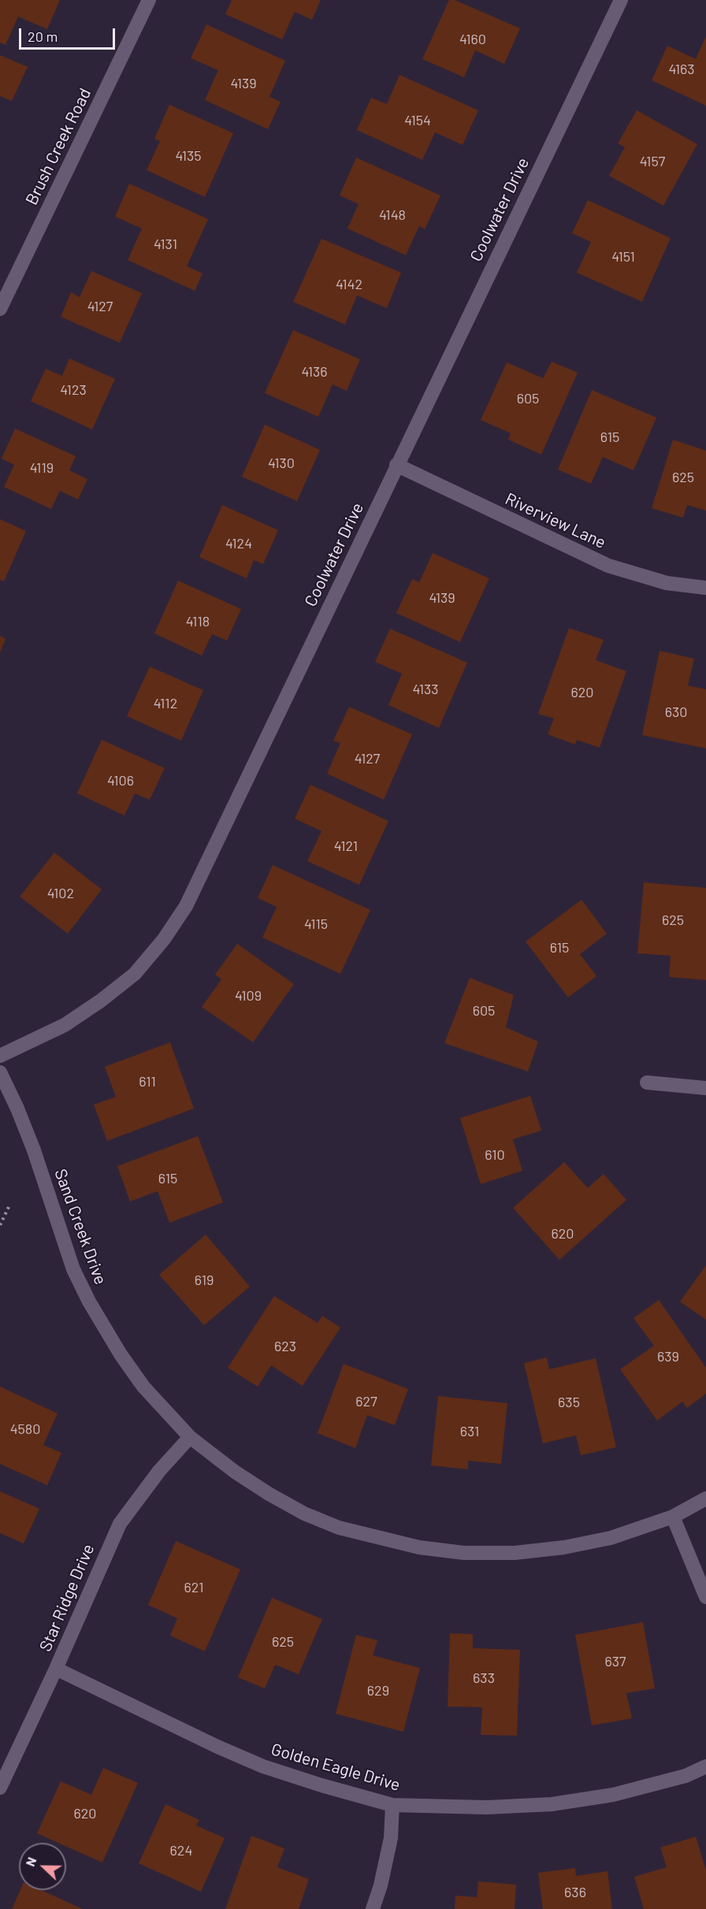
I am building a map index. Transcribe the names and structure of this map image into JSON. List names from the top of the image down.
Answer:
{
  "streets": {
    "street": [
      "Brush Creek Road",
      "Coolwater Drive",
      "Riverview Lane",
      "Sand Creek Drive",
      "Star Ridge Drive",
      "Golden Eagle Drive"
    ]
  },
  "crossings": [
    ["Coolwater Drive", "Riverview Lane"],
    ["Sand Creek Drive", "Star Ridge Drive"],
    ["Star Ridge Drive", "Golden Eagle Drive"]
  ],
  "house_numbers": [
    "4160",
    "4163",
    "4139",
    "4154",
    "4135",
    "4157",
    "4148",
    "4131",
    "4151",
    "4142",
    "4127",
    "4136",
    "4123",
    "605",
    "615",
    "4130",
    "4119",
    "625",
    "4124",
    "4139",
    "4118",
    "4133",
    "620",
    "4112",
    "630",
    "4127",
    "4106",
    "4121",
    "4102",
    "625",
    "4115",
    "615",
    "4109",
    "605",
    "611",
    "610",
    "615",
    "620",
    "619",
    "623",
    "639",
    "627",
    "635",
    "4580",
    "631",
    "621",
    "625",
    "637",
    "633",
    "629",
    "620",
    "624",
    "636"
  ],
  "scale_bar": "20 m",
  "north": "left"
}
